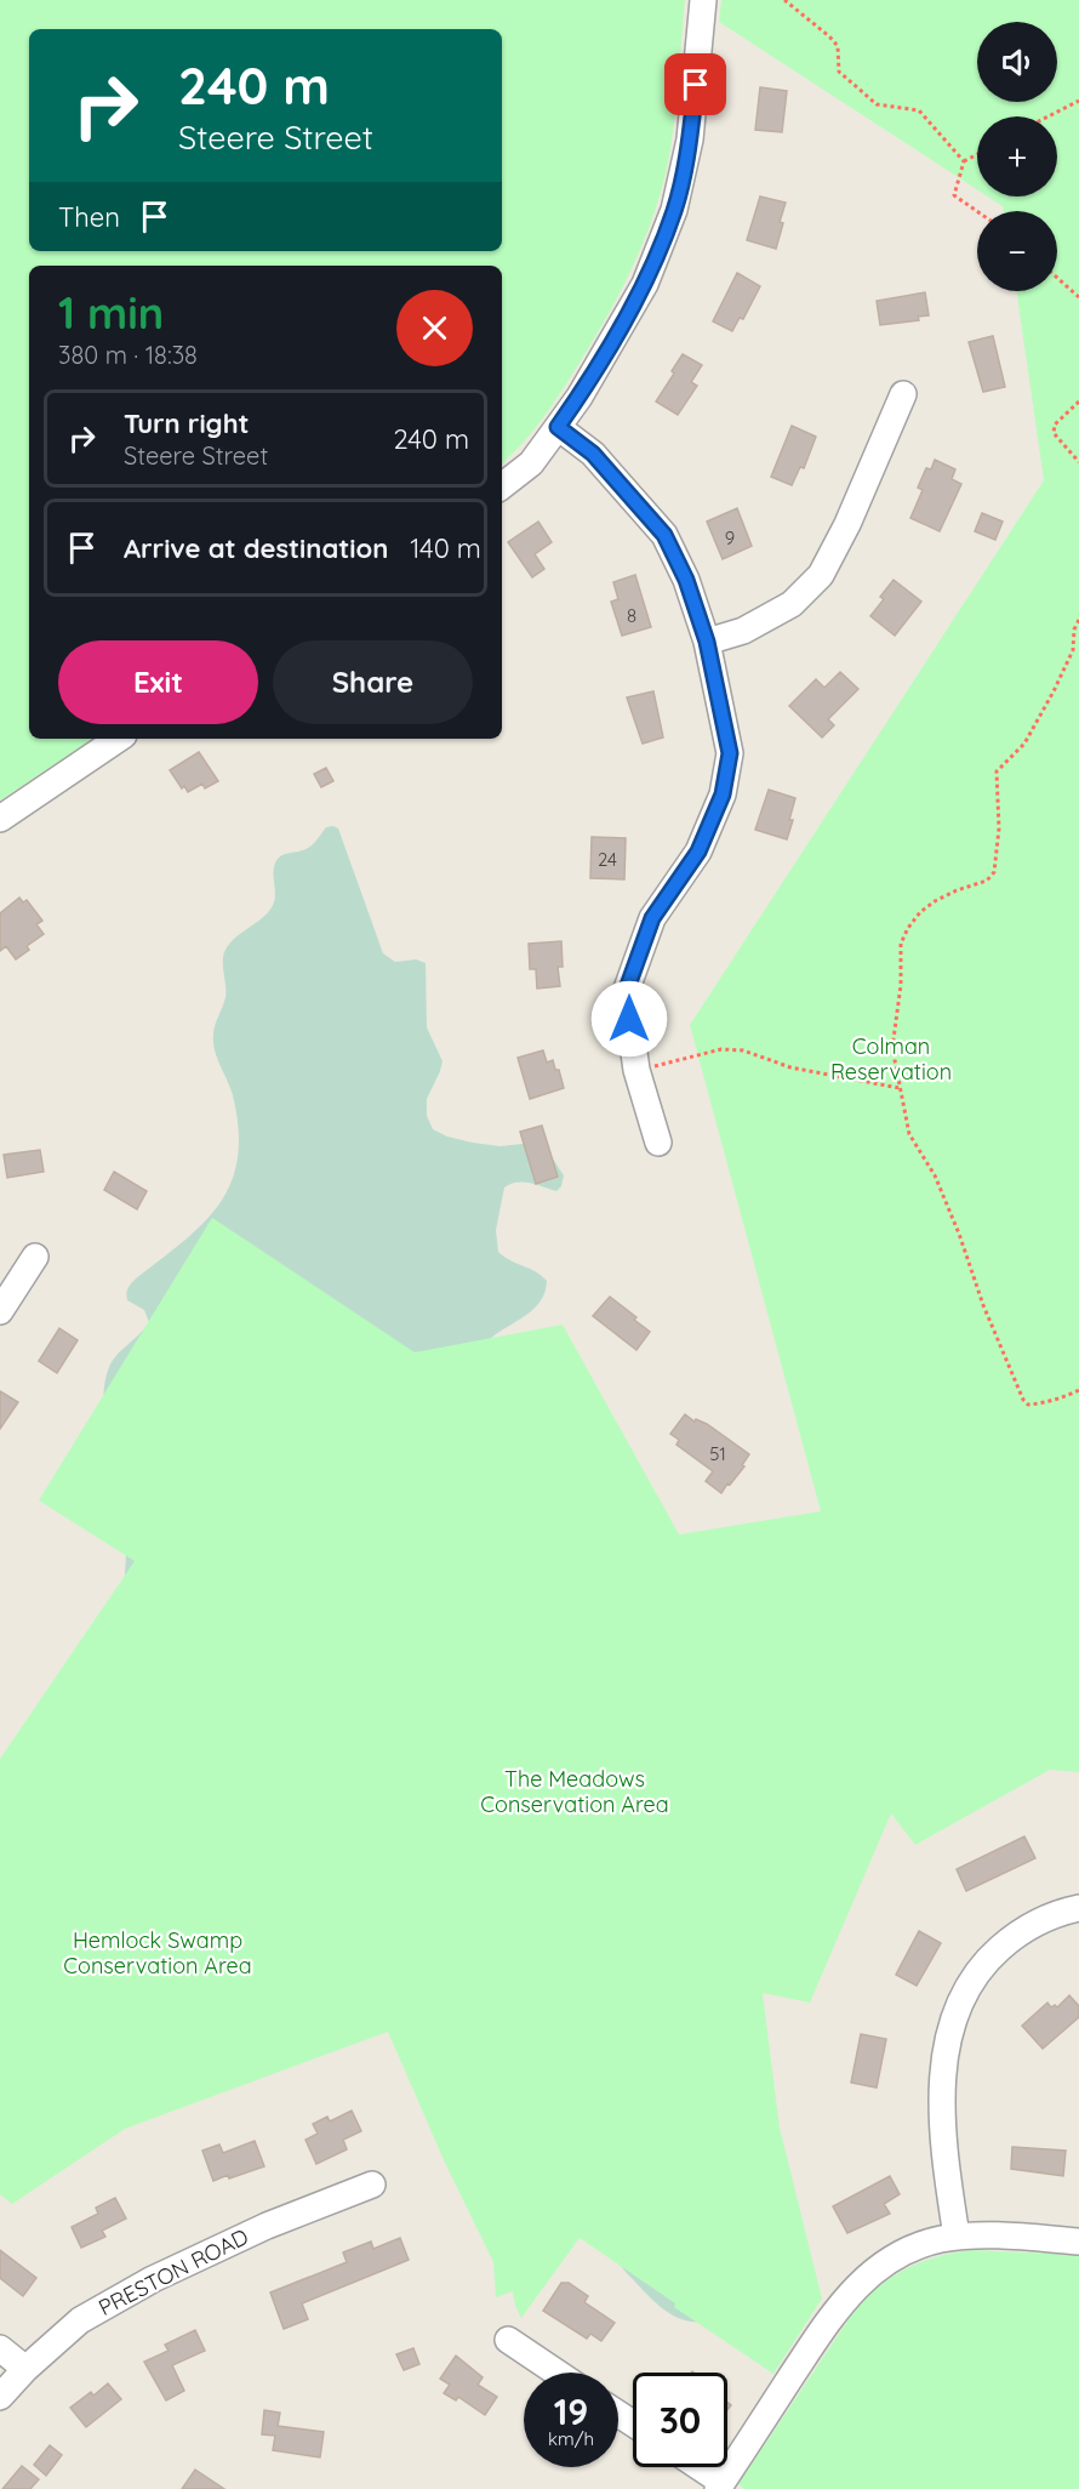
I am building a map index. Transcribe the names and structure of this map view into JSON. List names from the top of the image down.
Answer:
{
  "streets": {
    "street": ["PRESTON ROAD"]
  },
  "parks": ["Colman Reservation", "The Meadows Conservation Area", "Hemlock Swamp Conservation Area"],
  "house_numbers": [
    "9",
    "8",
    "24",
    "51"
  ],
  "page": {
    "map_buttons": ["+", "−"],
    "turn": ["240 m", "Steere Street"],
    "then": "Then",
    "heading": ["1 min", "380 m · 18:38"],
    "list": [
      {
        "name": "Turn right",
        "note": "Steere Street",
        "value": "240 m"
      },
      {
        "name": "Arrive at destination",
        "value": "140 m"
      }
    ],
    "buttons": ["Exit", "Share"],
    "speed": "19 km/h",
    "limit": "30"
  }
}
